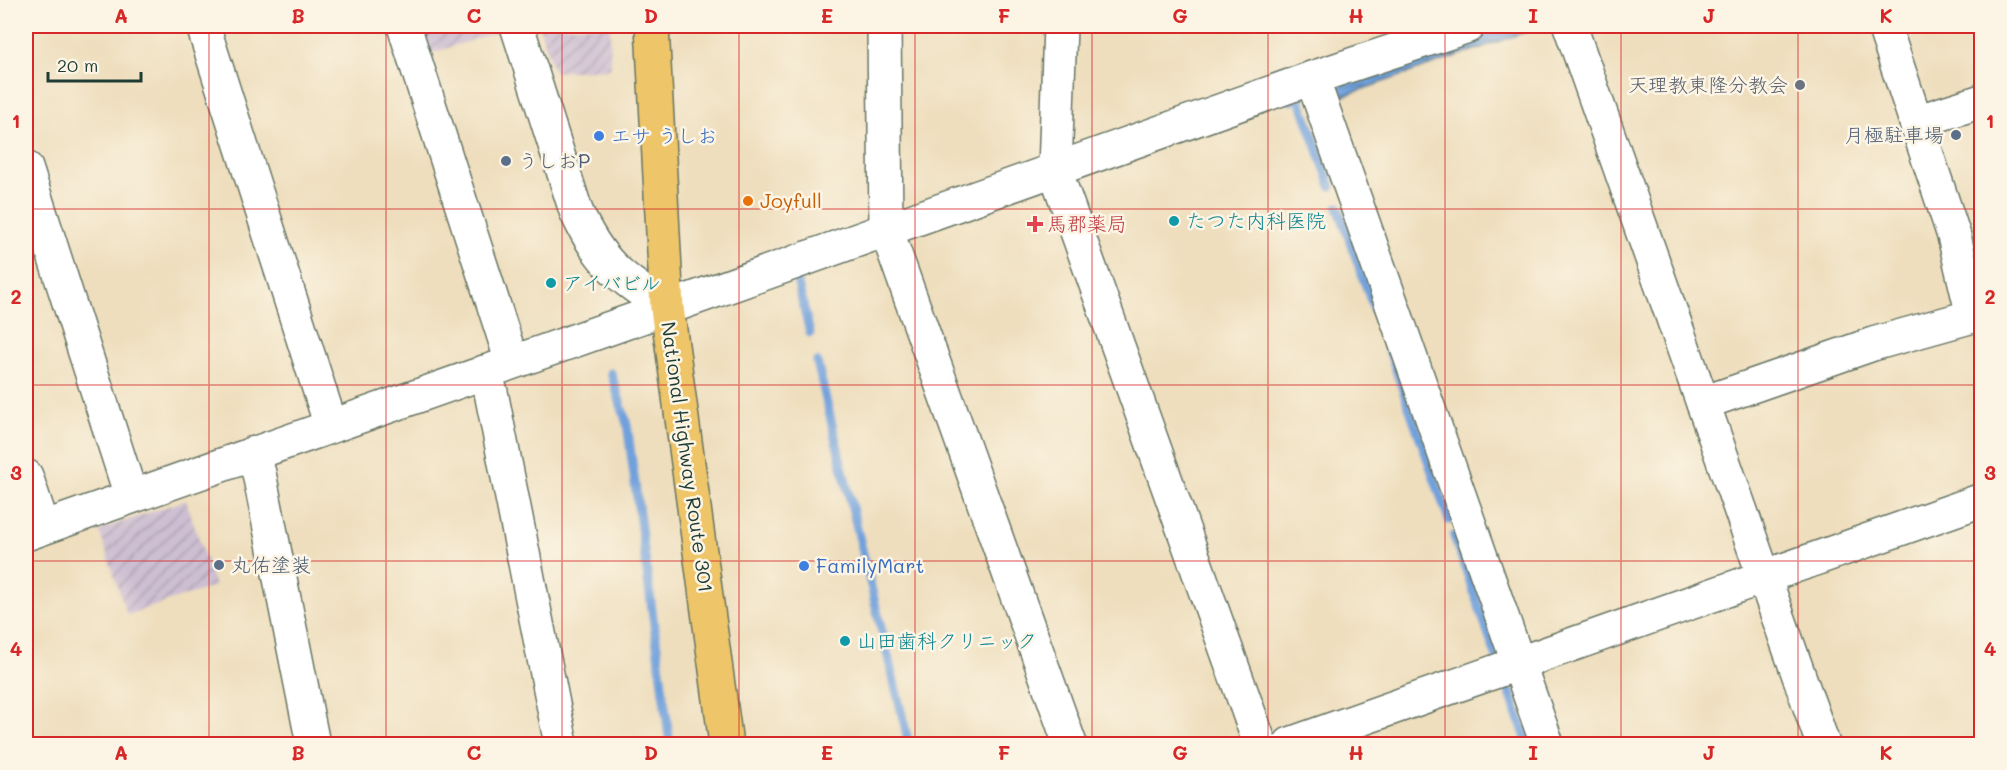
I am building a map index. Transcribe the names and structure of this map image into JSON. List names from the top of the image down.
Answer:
{
  "streets": {
    "highway": ["National Highway Route 301"]
  },
  "places": {
    "other": [
      "天理教東隆分教会",
      "月極駐車場",
      "エサ うしお",
      "うしおP",
      "Joyfull",
      "たつた内科医院",
      "アイバビル",
      "丸佑塗装",
      "FamilyMart",
      "山田歯科クリニック"
    ],
    "health": ["馬郡薬局"]
  },
  "scale_bar": "20 m",
  "grid": {
    "columns": [
      "A",
      "B",
      "C",
      "D",
      "E",
      "F",
      "G",
      "H",
      "I",
      "J",
      "K"
    ],
    "rows": [
      "1",
      "2",
      "3",
      "4"
    ]
  }
}
